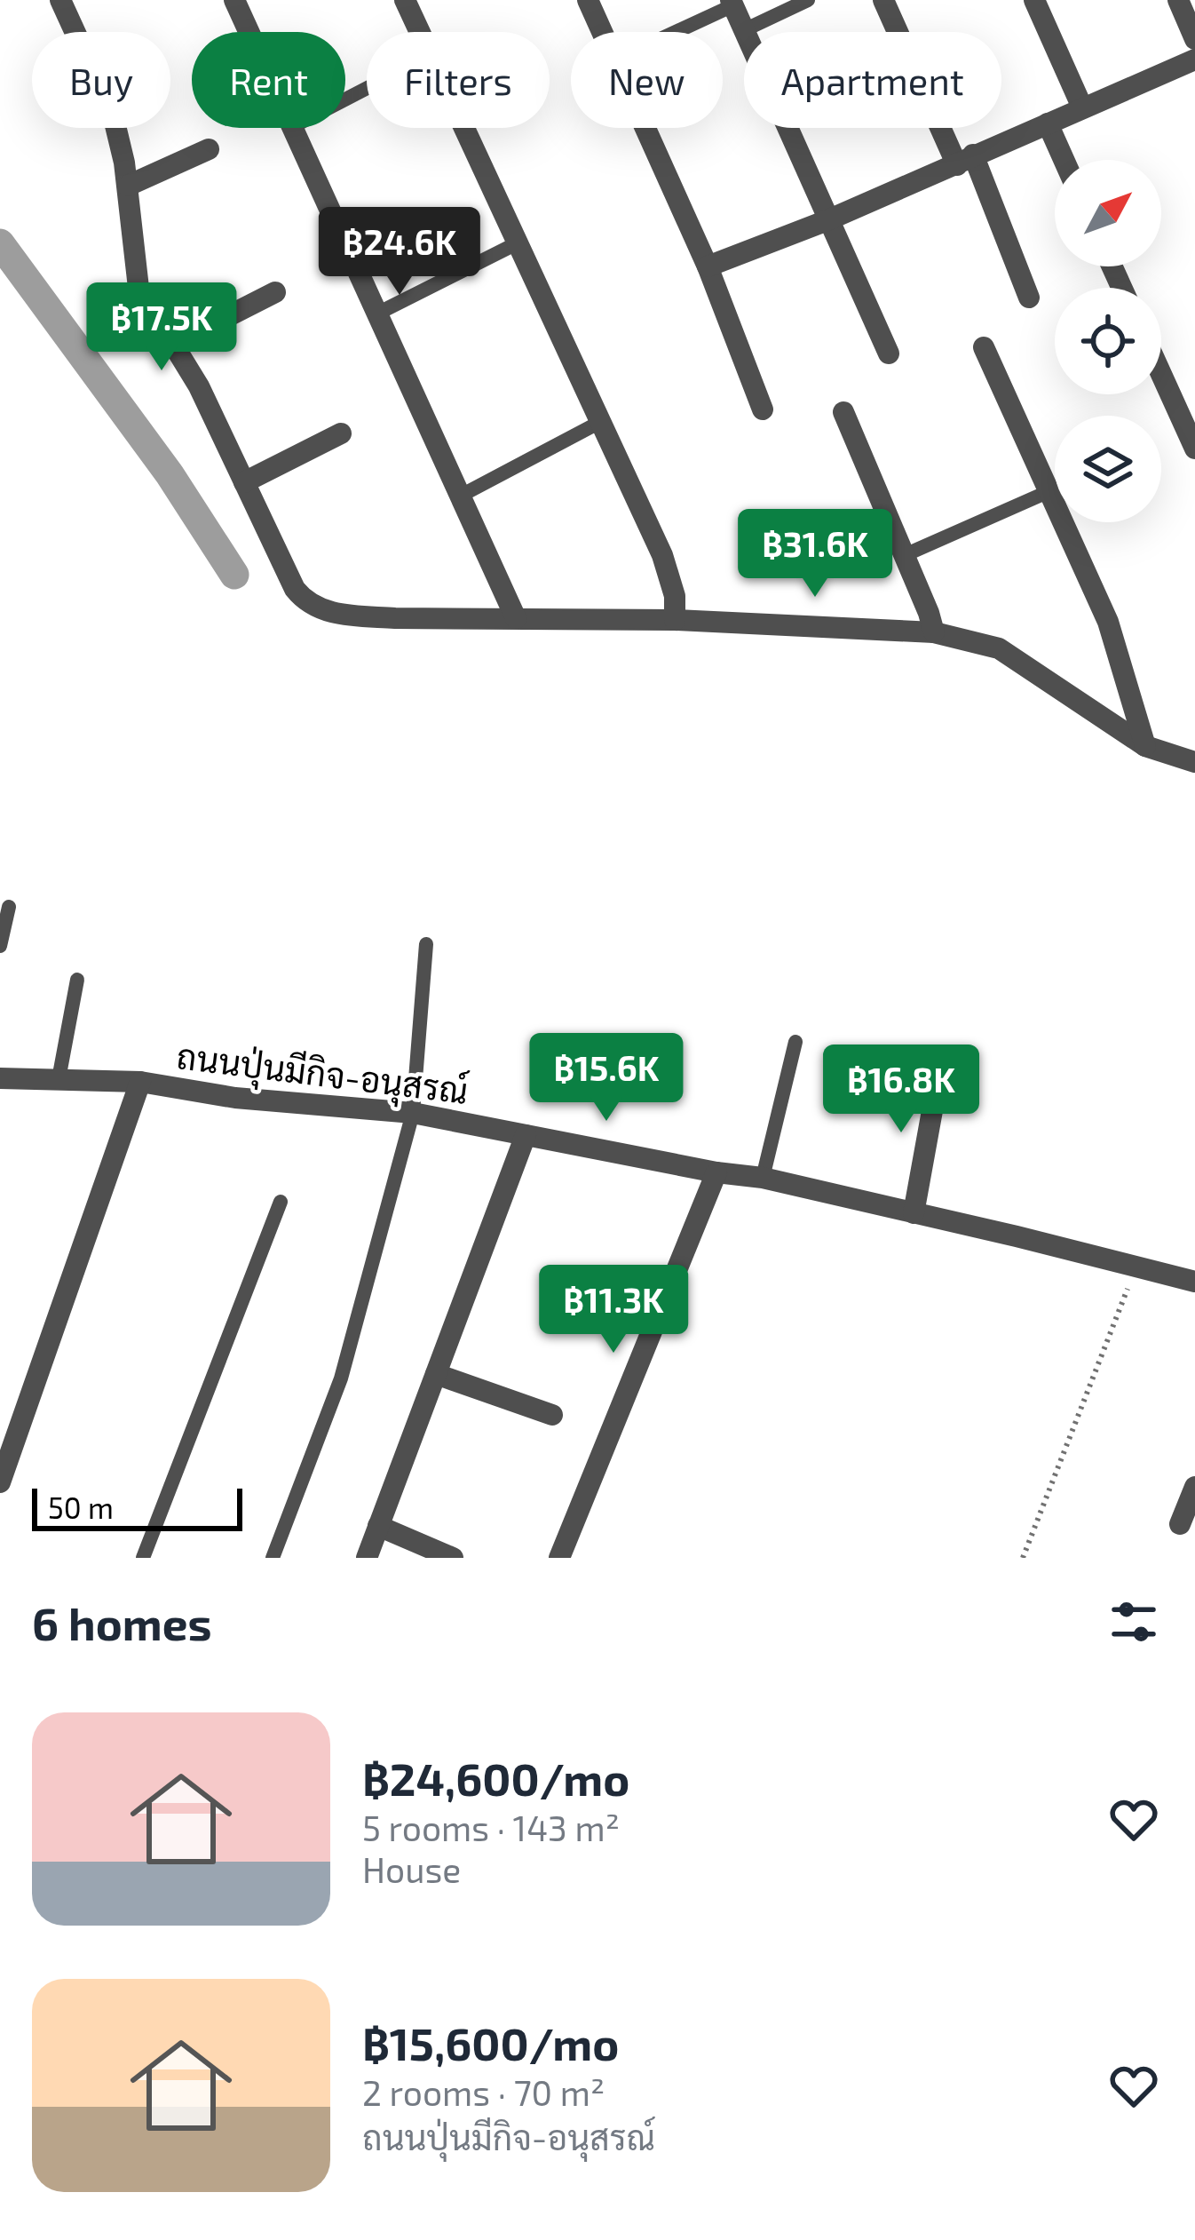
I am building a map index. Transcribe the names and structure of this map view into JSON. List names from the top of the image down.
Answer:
{
  "streets": {
    "street": ["ถนนปุ่นมีกิจ-อนุสรณ์"]
  },
  "scale_bar": "50 m",
  "north": "top right",
  "page": {
    "chip": [
      "Buy",
      "Rent",
      "Filters",
      "New",
      "Apartment"
    ],
    "price": [
      "฿24.6K",
      "฿17.5K",
      "฿31.6K",
      "฿15.6K",
      "฿16.8K",
      "฿11.3K"
    ],
    "scale": "50 m",
    "heading": "6 homes",
    "list": [
      {
        "name": "฿24,600/mo",
        "note": "5 rooms · 143 m² · House"
      },
      {
        "name": "฿15,600/mo",
        "note": "2 rooms · 70 m² · ถนนปุ่นมีกิจ-อนุสรณ์"
      }
    ]
  }
}
